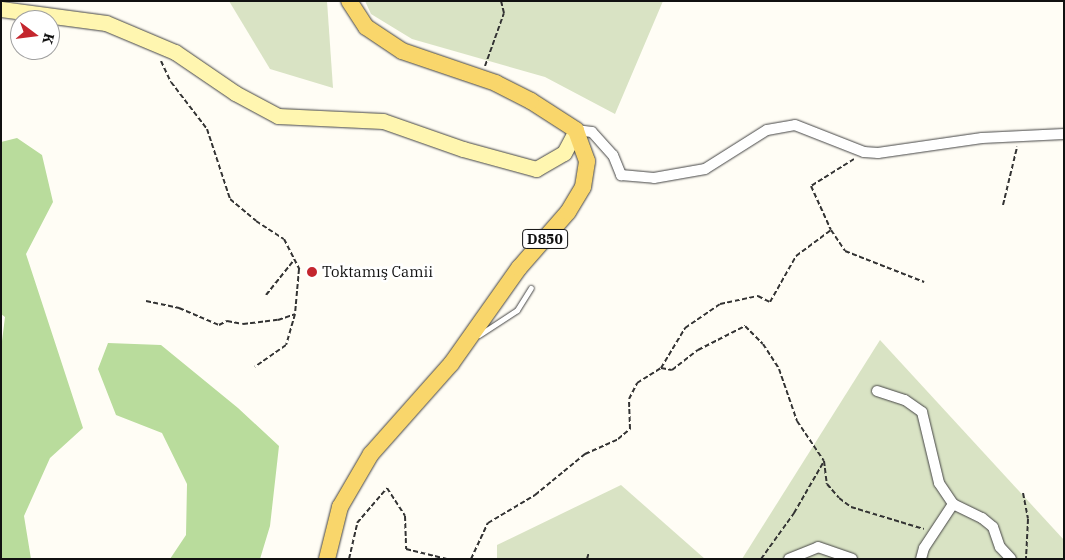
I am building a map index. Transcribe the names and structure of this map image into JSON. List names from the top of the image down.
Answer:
{
  "streets": {
    "main road": ["D850"]
  },
  "places": ["Toktamış Camii"],
  "north": "right"
}
